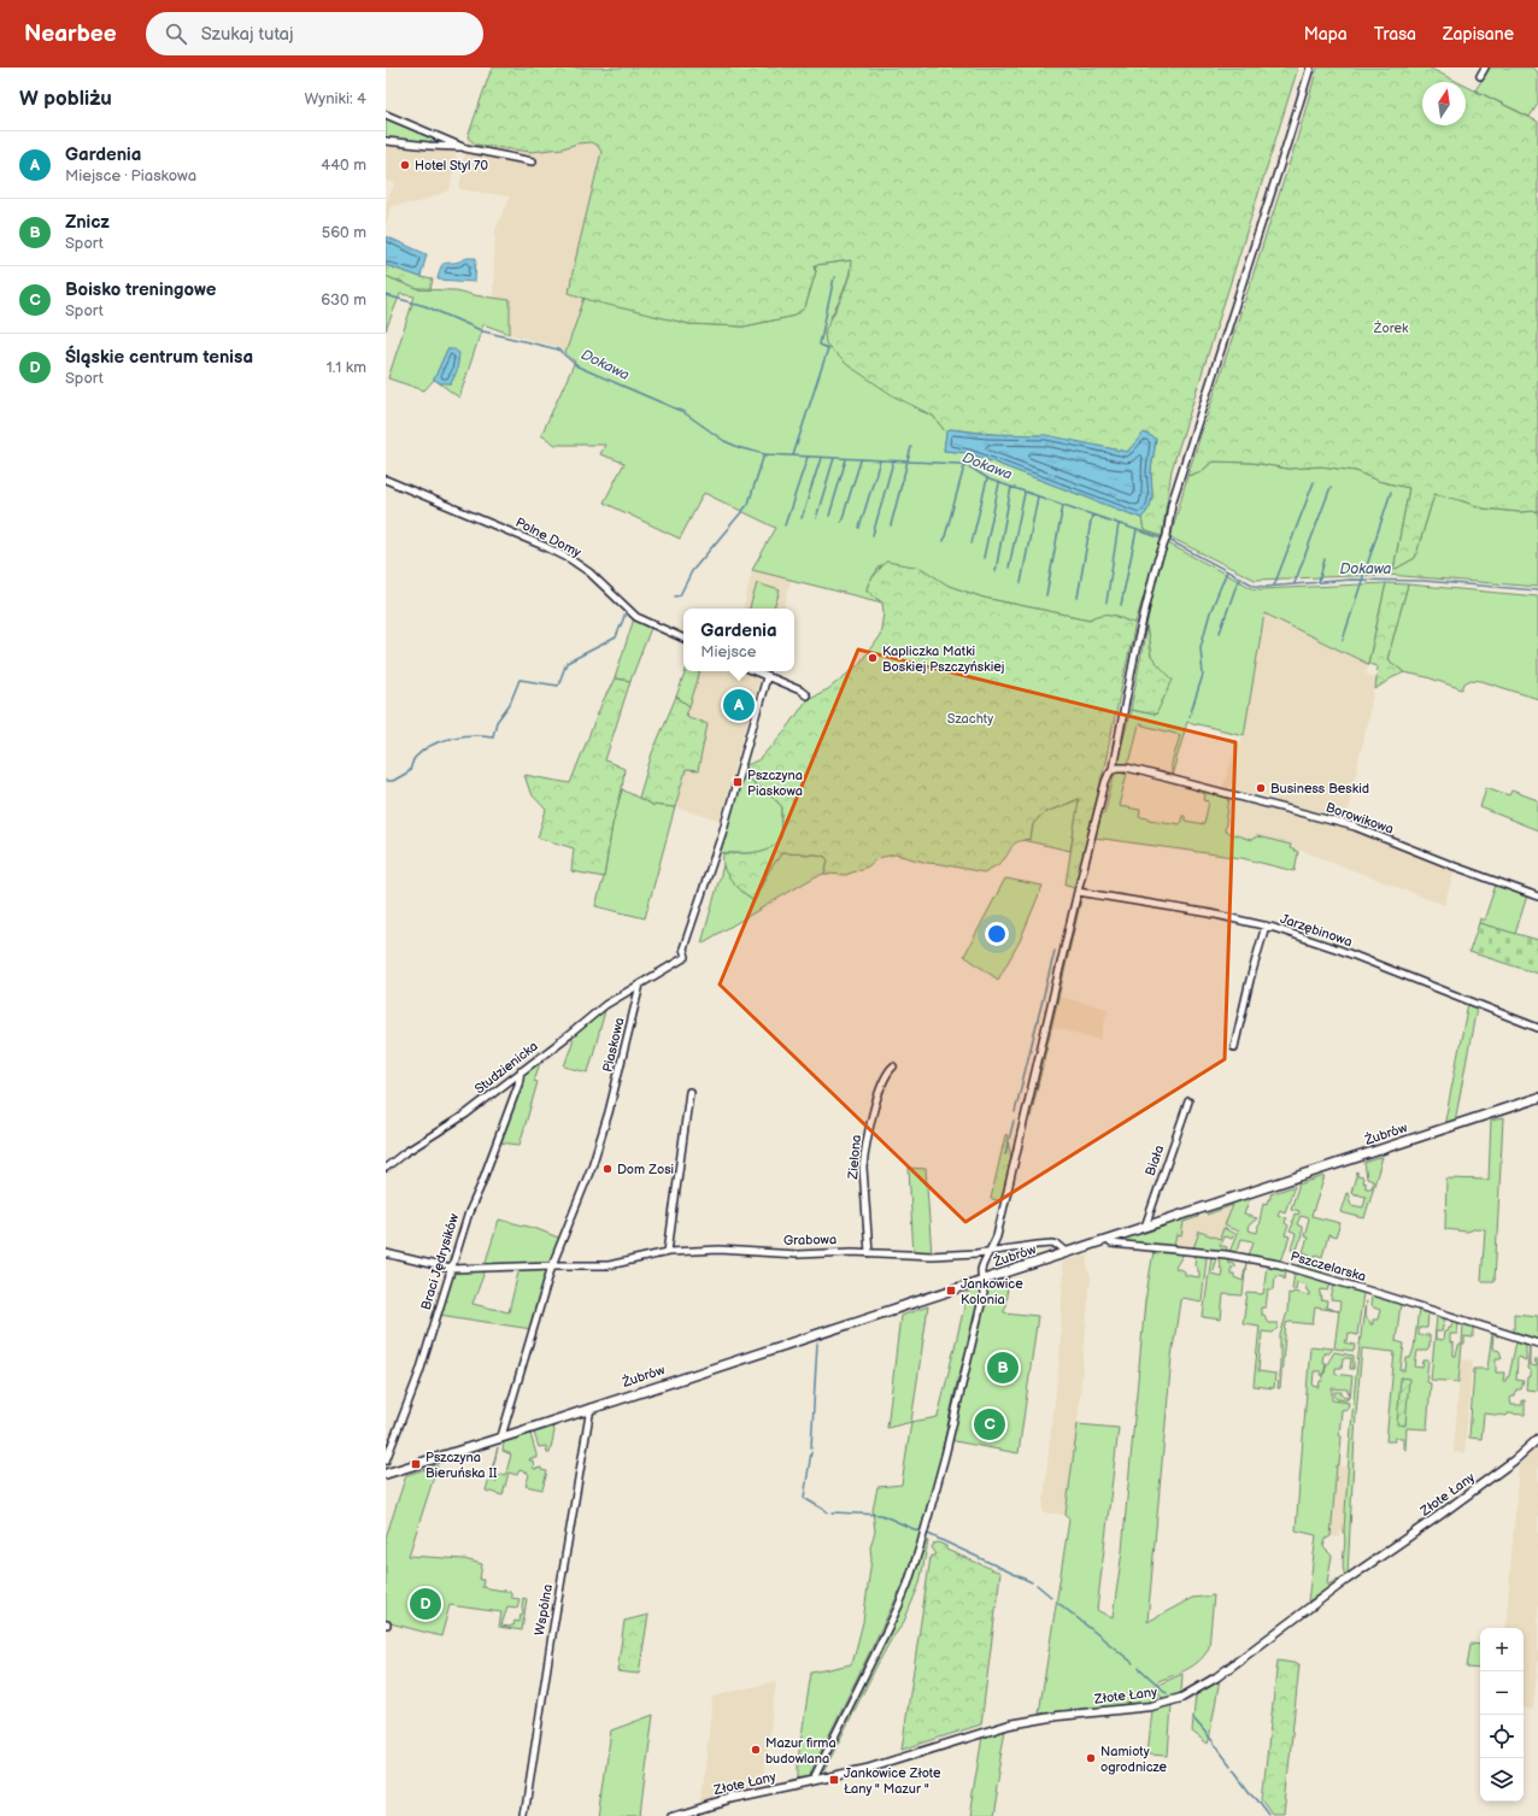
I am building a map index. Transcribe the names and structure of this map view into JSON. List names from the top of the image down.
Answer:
{
  "streets": {
    "main road": ["Żubrów"],
    "street": [
      "Polne Domy",
      "Borowikowa",
      "Jarzębinowa",
      "Piaskowa",
      "Studzienicka",
      "Zielona",
      "Biała",
      "Grabowa",
      "Braci Jędrysików",
      "Pszczelarska",
      "Złote Łany",
      "Wspólna"
    ]
  },
  "crossings": [
    ["Piaskowa", "Studzienicka"],
    ["Piaskowa", "Żubrów"],
    ["Piaskowa", "Grabowa"],
    ["Studzienicka", "Braci Jędrysików"],
    ["Żubrów", "Biała"],
    ["Żubrów", "Grabowa"],
    ["Żubrów", "Pszczelarska"],
    ["Żubrów", "Wspólna"],
    ["Zielona", "Grabowa"],
    ["Grabowa", "Braci Jędrysików"]
  ],
  "water": ["Dokawa"],
  "parks": ["Żorek", "Szachty"],
  "places": {
    "other": [
      "Hotel Styl 70",
      "Kapliczka Matki Boskiej Pszczyńskiej",
      "Business Beskid",
      "Dom Zosi",
      "Mazur firma budowlana",
      "Namioty ogrodnicze"
    ],
    "transit": [
      "Pszczyna Piaskowa",
      "Jankowice Kolonia",
      "Pszczyna Bieruńska II",
      "Jankowice Złote Łany \" Mazur \""
    ]
  },
  "north": "top",
  "page": {
    "header": "Nearbee",
    "search": "Szukaj tutaj",
    "nav": ["Mapa", "Trasa", "Zapisane"],
    "heading": ["W pobliżu", "Wyniki: 4"],
    "list": [
      {
        "mark": "A",
        "name": "Gardenia",
        "note": "Miejsce · Piaskowa",
        "value": "440 m"
      },
      {
        "mark": "B",
        "name": "Znicz",
        "note": "Sport",
        "value": "560 m"
      },
      {
        "mark": "C",
        "name": "Boisko treningowe",
        "note": "Sport",
        "value": "630 m"
      },
      {
        "mark": "D",
        "name": "Śląskie centrum tenisa",
        "note": "Sport",
        "value": "1.1 km"
      }
    ],
    "popup": ["Gardenia", "Miejsce"],
    "pins": [
      "A",
      "B",
      "C",
      "D"
    ],
    "map_buttons": ["+", "−"]
  }
}
